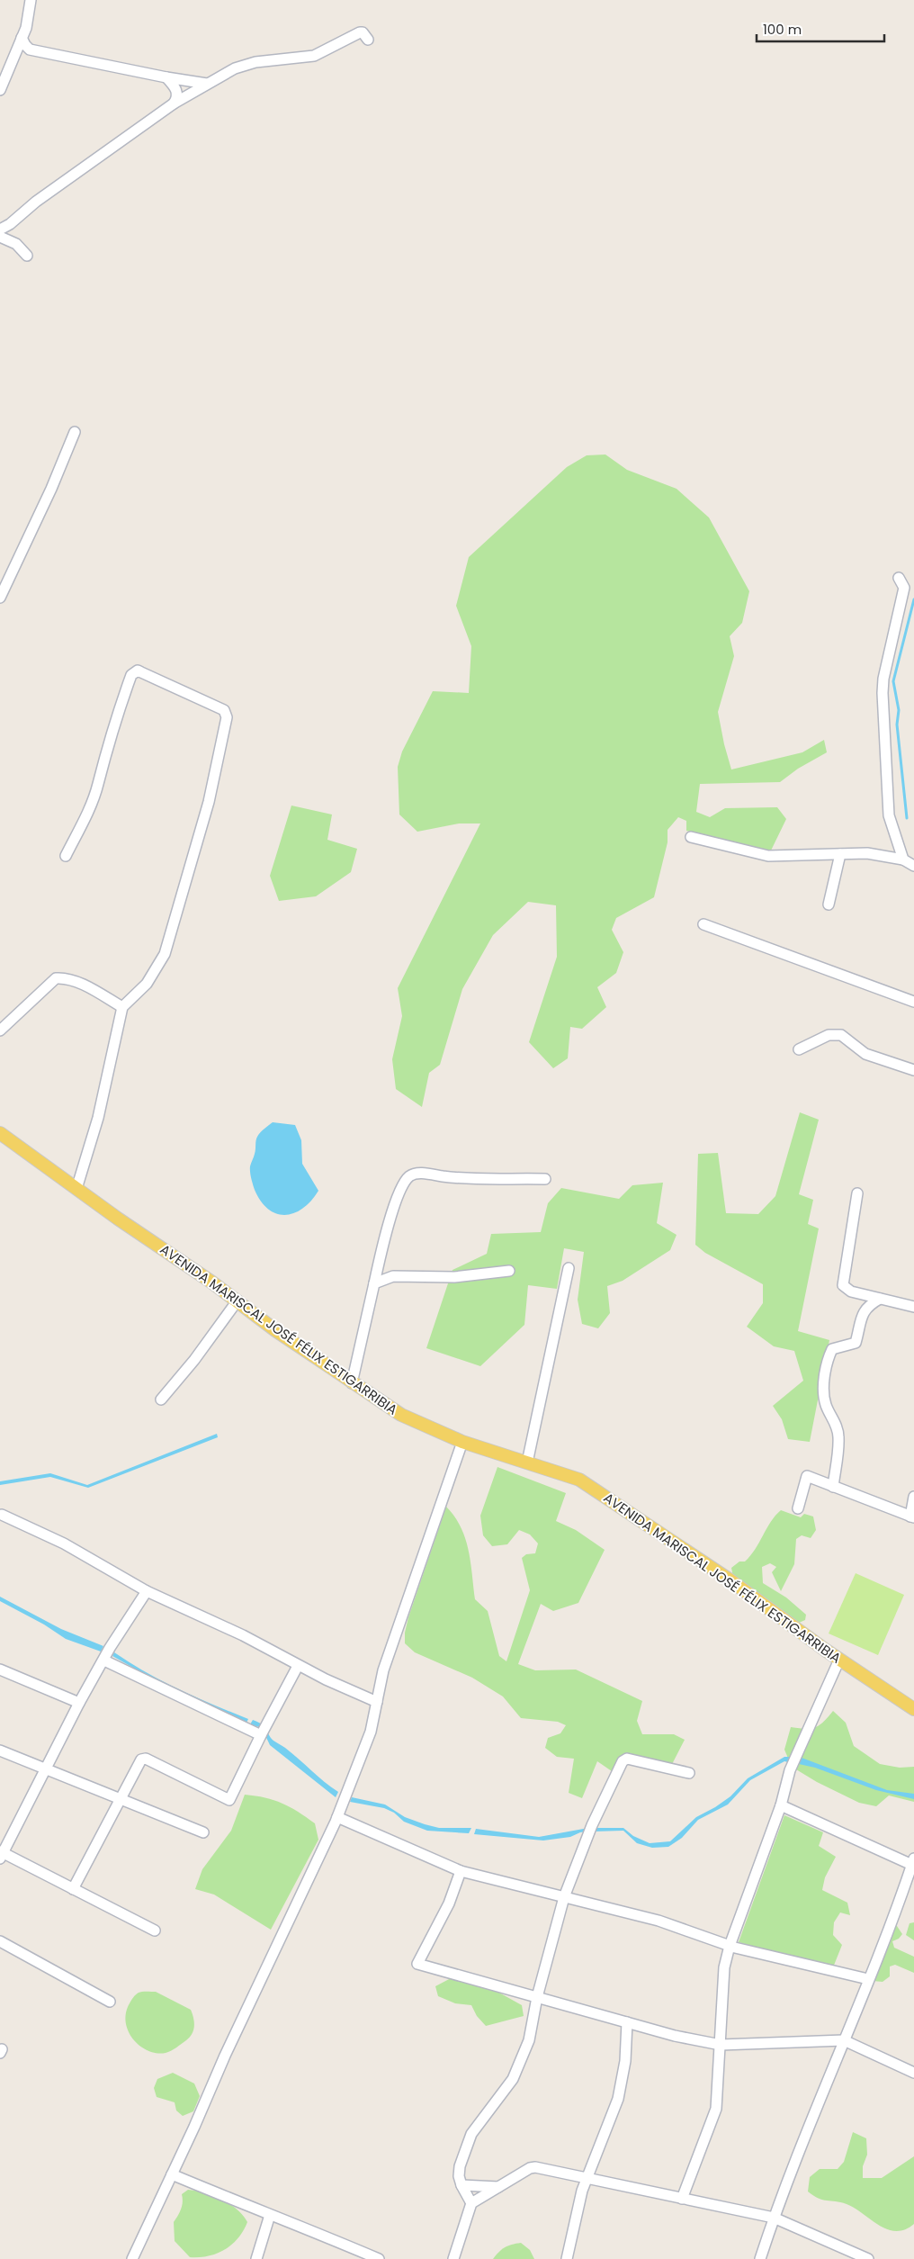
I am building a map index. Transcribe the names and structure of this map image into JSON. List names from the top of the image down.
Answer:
{
  "streets": {
    "main road": ["AVENIDA MARISCAL JOSÉ FÉLIX ESTIGARRIBIA"]
  },
  "scale_bar": "100 m"
}
